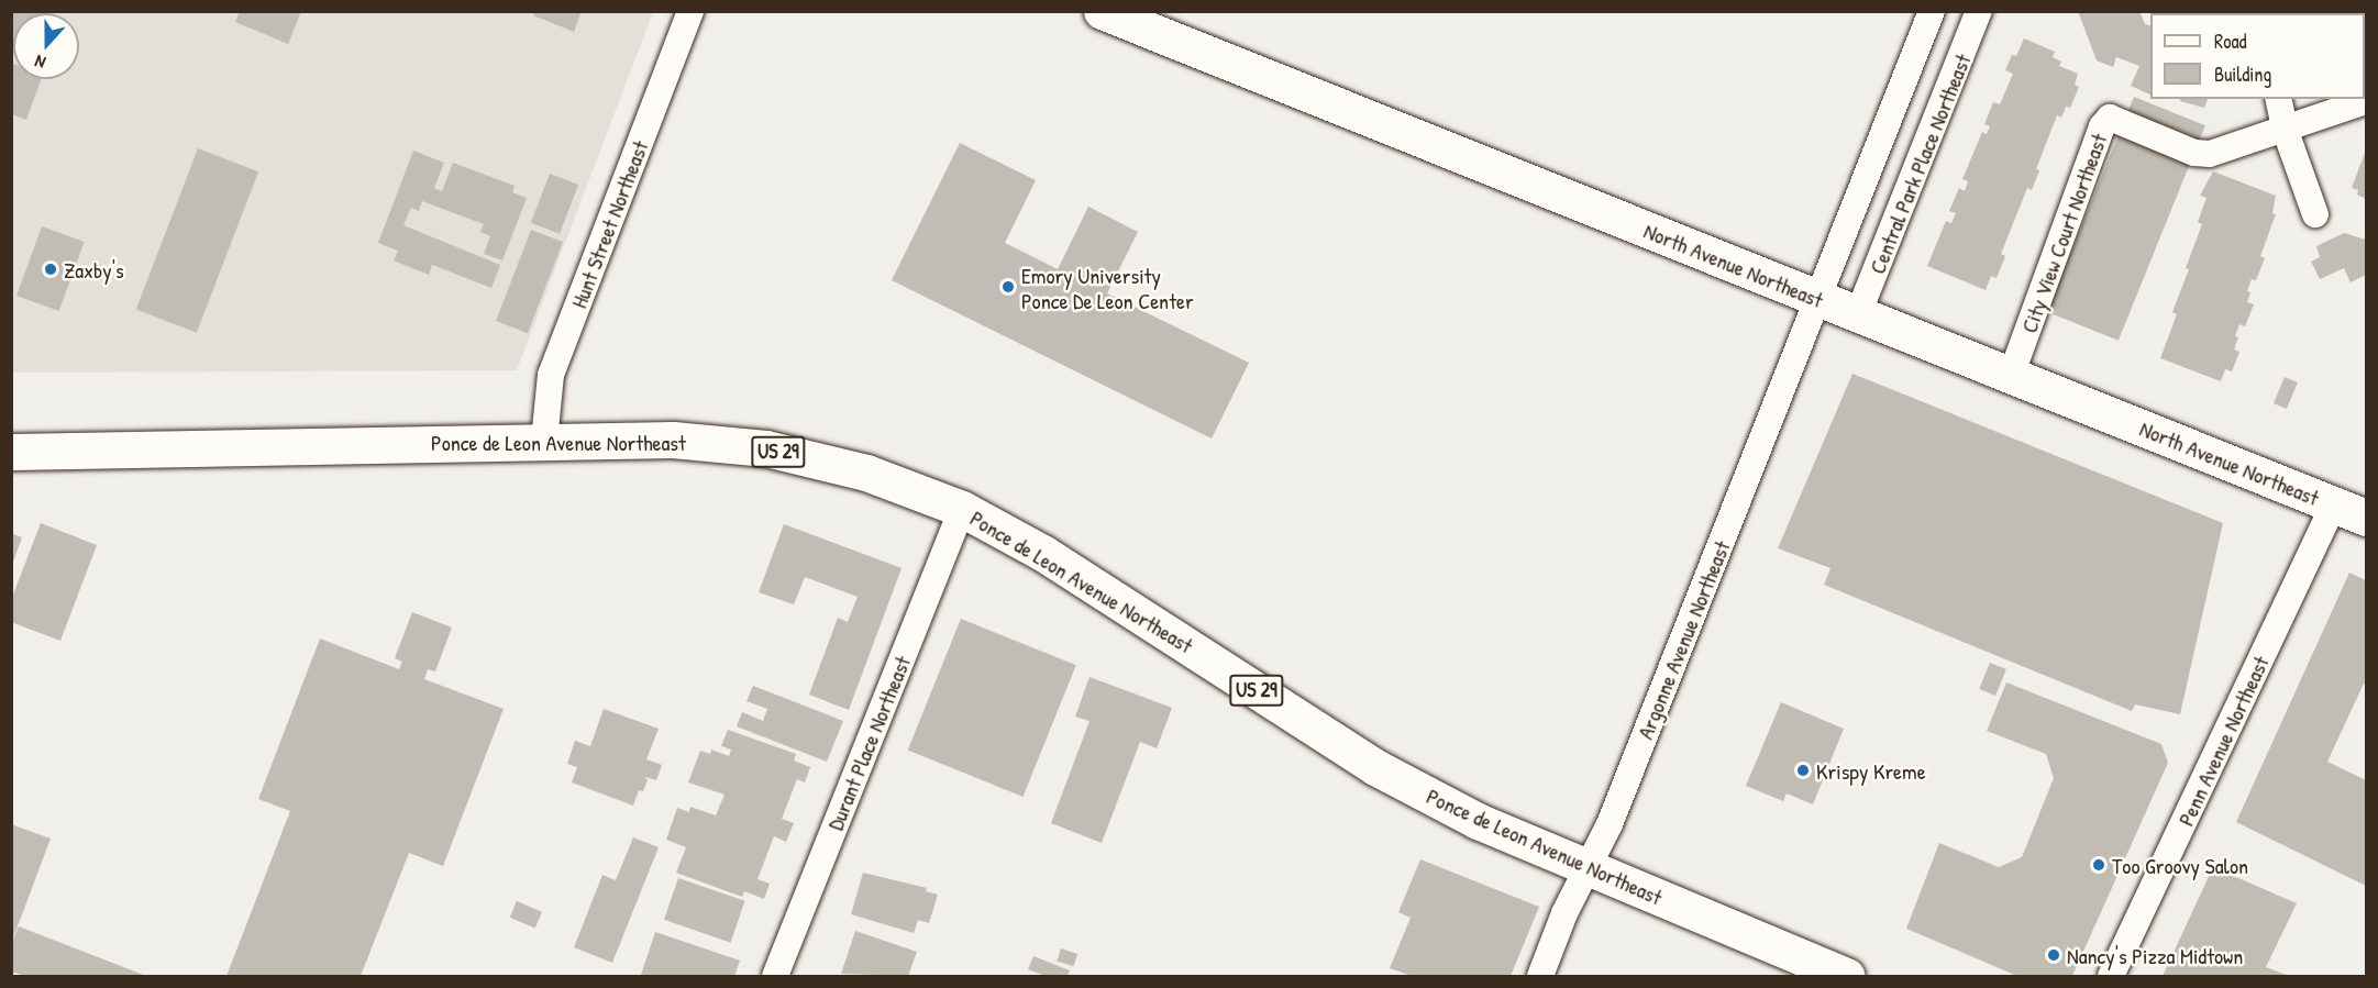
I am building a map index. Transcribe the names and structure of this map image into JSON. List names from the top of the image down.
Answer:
{
  "streets": {
    "main road": ["North Avenue Northeast", "Ponce de Leon Avenue Northeast", "US 29"],
    "street": [
      "Central Park Place Northeast",
      "Hunt Street Northeast",
      "City View Court Northeast",
      "Argonne Avenue Northeast",
      "Penn Avenue Northeast",
      "Durant Place Northeast"
    ]
  },
  "crossings": [
    ["Central Park Place Northeast", "North Avenue Northeast"],
    ["Central Park Place Northeast", "Argonne Avenue Northeast"],
    ["Hunt Street Northeast", "Ponce de Leon Avenue Northeast"],
    ["City View Court Northeast", "North Avenue Northeast"],
    ["North Avenue Northeast", "Argonne Avenue Northeast"],
    ["North Avenue Northeast", "Penn Avenue Northeast"],
    ["Ponce de Leon Avenue Northeast", "Argonne Avenue Northeast"],
    ["Ponce de Leon Avenue Northeast", "Durant Place Northeast"]
  ],
  "places": [
    "Zaxby's",
    "Emory University Ponce De Leon Center",
    "Krispy Kreme",
    "Too Groovy Salon",
    "Nancy's Pizza Midtown"
  ],
  "legend": ["Road", "Building"],
  "north": "bottom"
}
